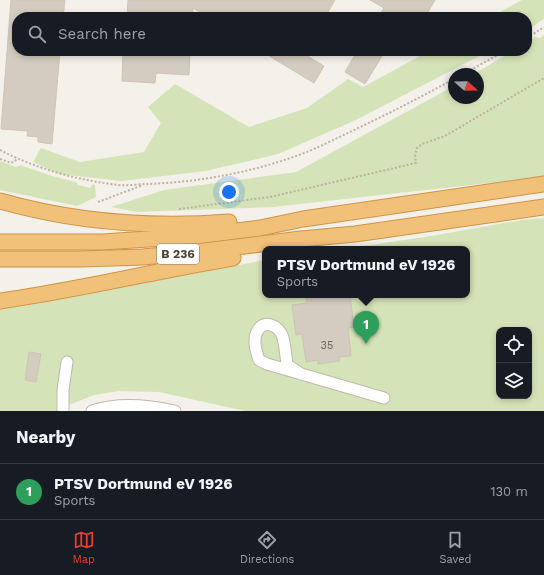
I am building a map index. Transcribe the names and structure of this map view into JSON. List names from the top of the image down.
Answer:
{
  "streets": {
    "highway": ["B 236"]
  },
  "house_numbers": ["35"],
  "north": "right",
  "page": {
    "search": "Search here",
    "popup": ["PTSV Dortmund eV 1926", "Sports"],
    "pins": "1",
    "heading": "Nearby",
    "list": [
      {
        "mark": "1",
        "name": "PTSV Dortmund eV 1926",
        "note": "Sports",
        "value": "130 m"
      }
    ],
    "nav": ["Map", "Directions", "Saved"]
  }
}
